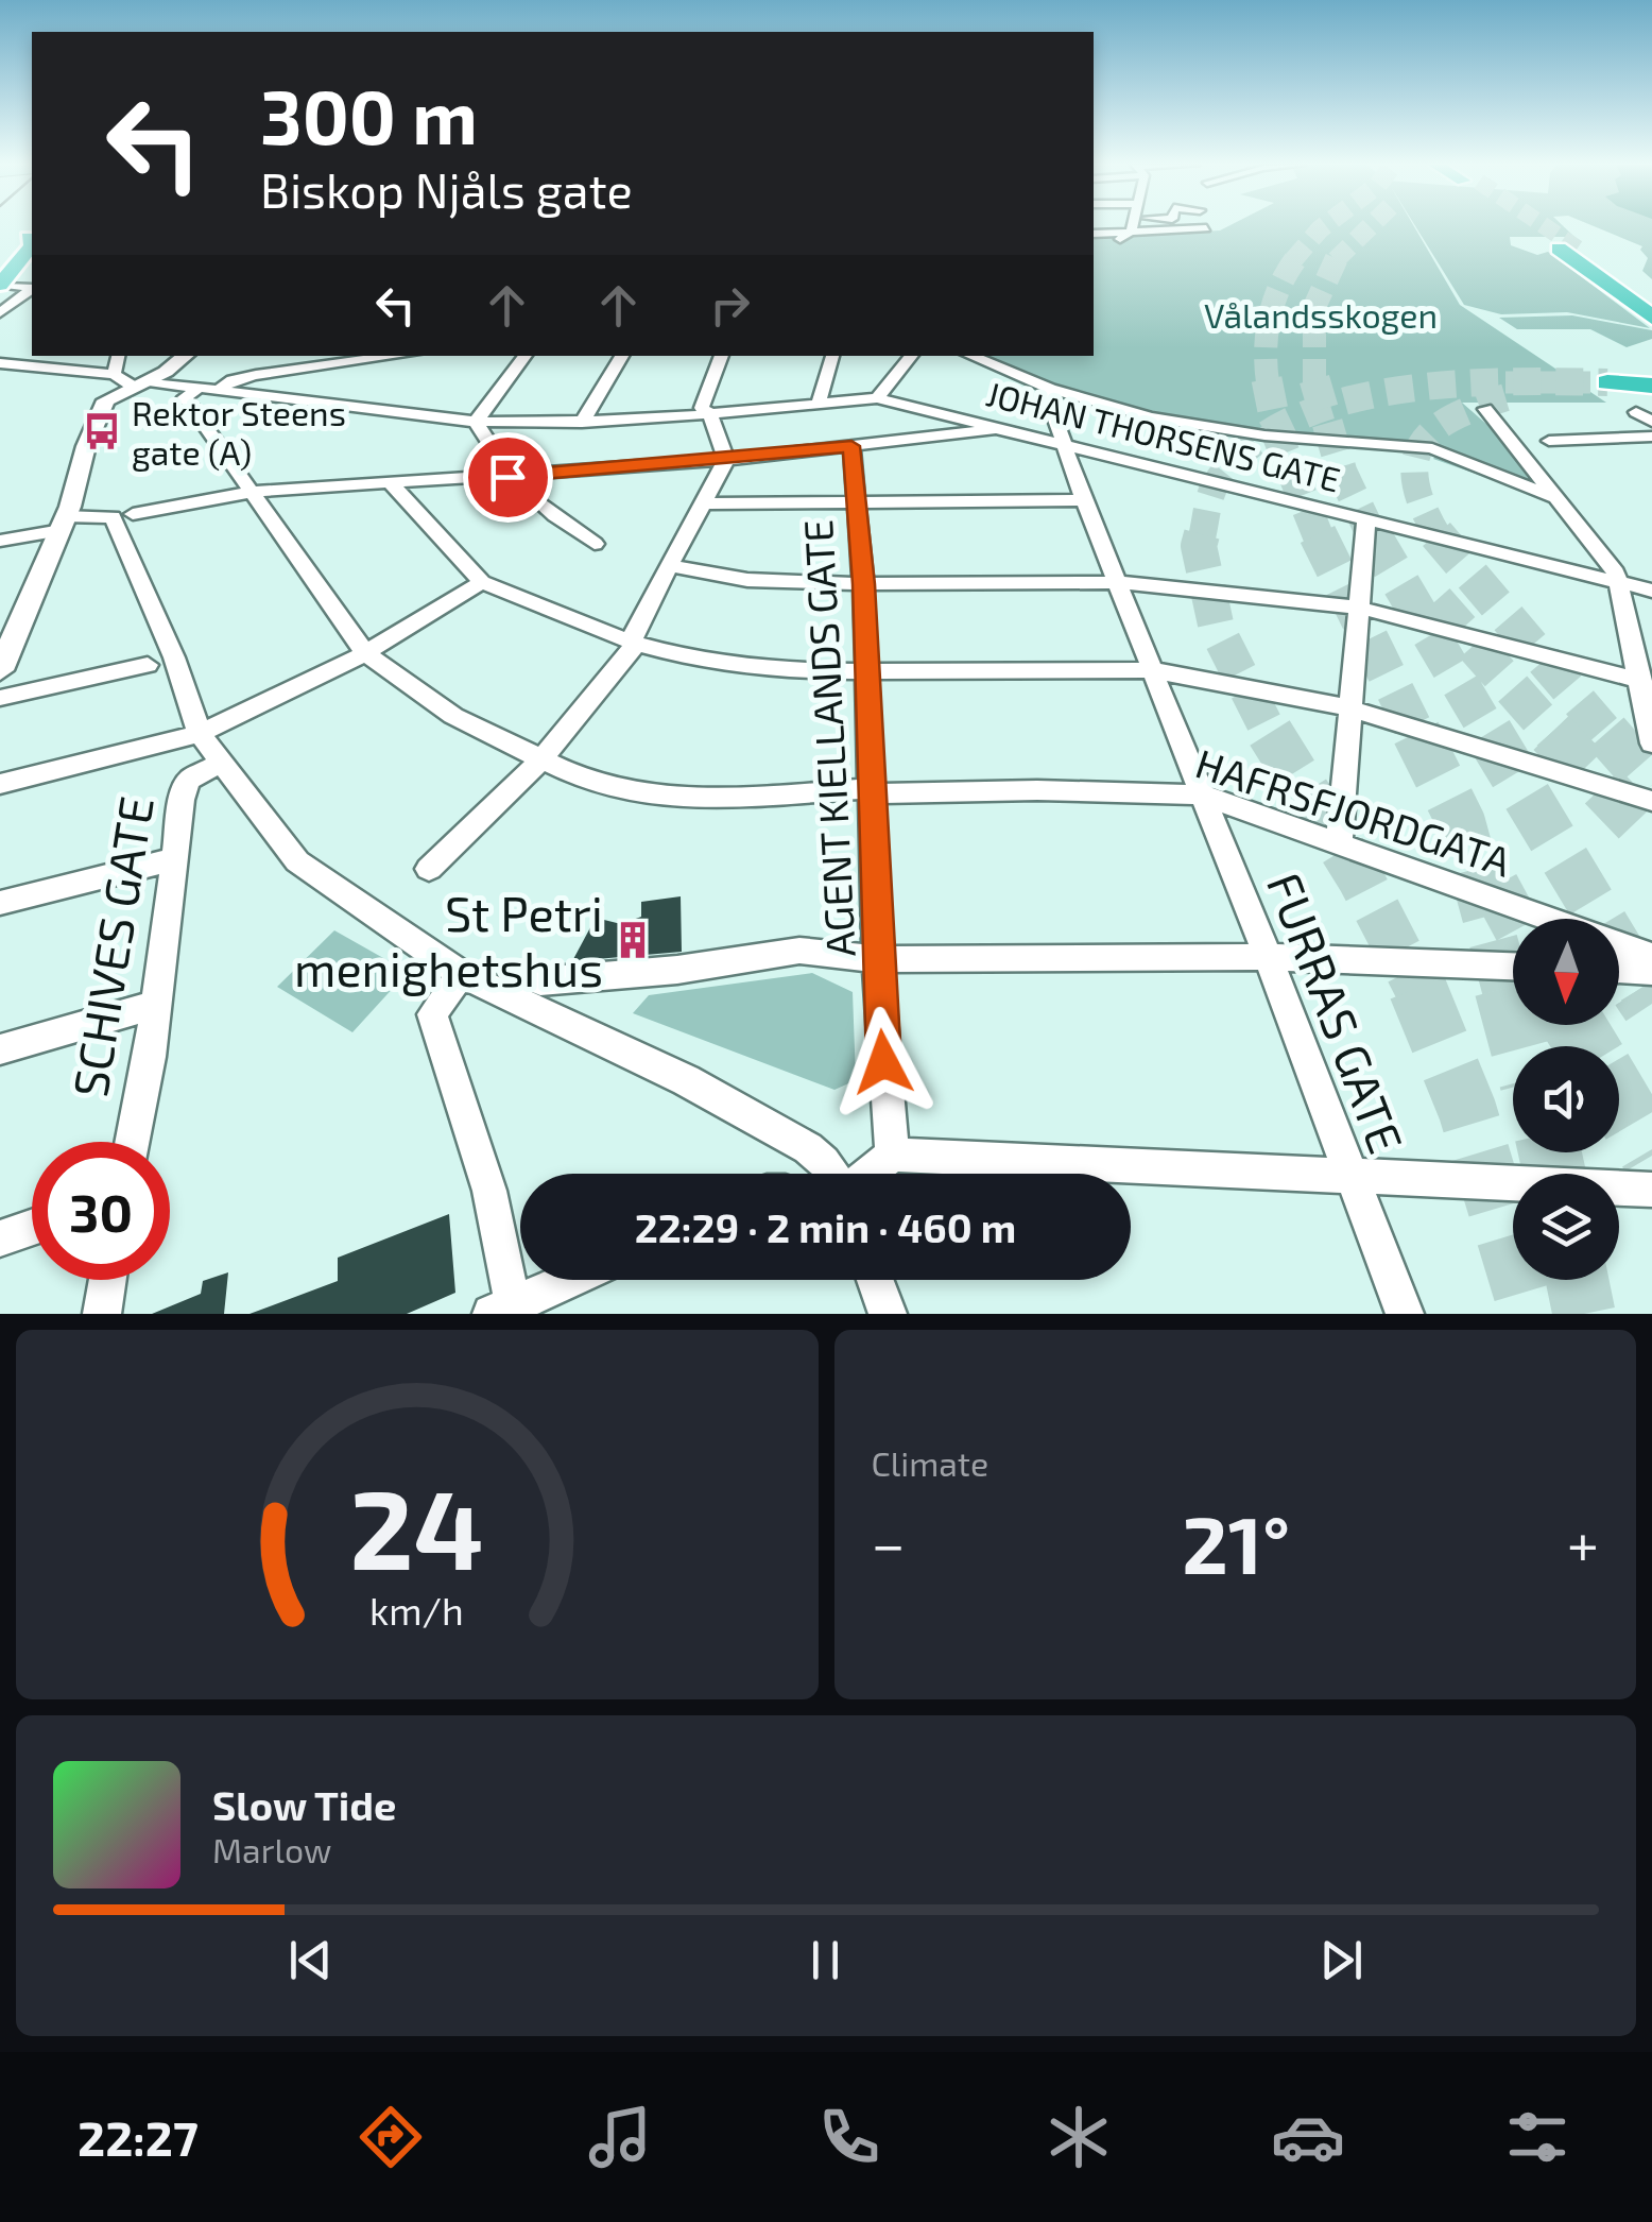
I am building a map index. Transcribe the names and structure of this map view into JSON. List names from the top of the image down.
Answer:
{
  "streets": {
    "street": [
      "JOHAN THORSENS GATE",
      "AGENT KIELLANDS GATE",
      "HAFRSFJORDGATA",
      "SCHIVES GATE",
      "FURRAS GATE"
    ]
  },
  "crossings": [
    ["JOHAN THORSENS GATE", "HAFRSFJORDGATA"],
    ["JOHAN THORSENS GATE", "FURRAS GATE"],
    ["AGENT KIELLANDS GATE", "HAFRSFJORDGATA"],
    ["HAFRSFJORDGATA", "FURRAS GATE"]
  ],
  "parks": ["Vålandsskogen"],
  "places": {
    "bus stop": ["Rektor Steens gate (A)"],
    "building": ["St Petri menighetshus"]
  },
  "north": "bottom",
  "page": {
    "turn": ["300 m", "Biskop Njåls gate"],
    "limit": "30",
    "trip": "22:29 · 2 min · 460 m",
    "tile": "Climate",
    "heat": ["−", "21°", "+"],
    "song": ["Slow Tide", "Marlow"],
    "tabs": "22:27",
    "gauge": ["24", "km/h"]
  }
}
